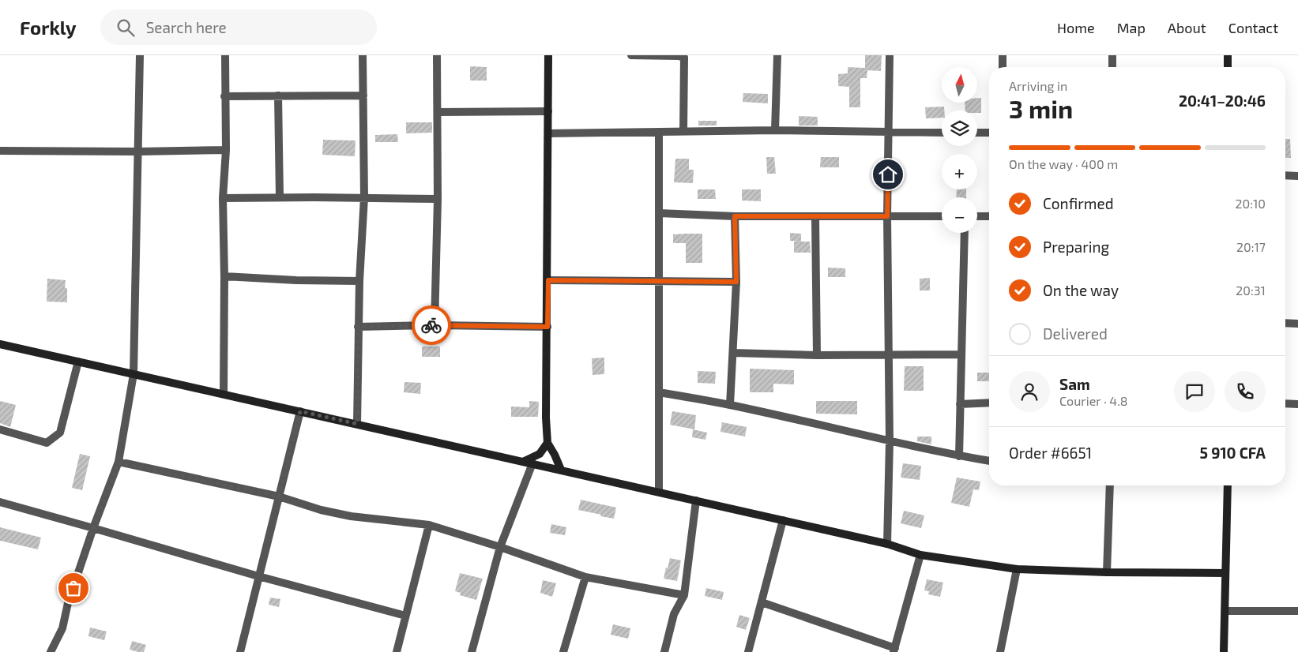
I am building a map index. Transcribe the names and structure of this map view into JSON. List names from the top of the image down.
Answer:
{
  "north": "top",
  "page": {
    "header": "Forkly",
    "search": "Search here",
    "nav": [
      "Home",
      "Map",
      "About",
      "Contact"
    ],
    "map_buttons": ["+", "−"],
    "heading": ["3 min", "Arriving in", "20:41–20:46"],
    "panel": [
      "Sam",
      "Courier · 4.8",
      "Order #6651",
      "5 910 CFA"
    ],
    "bar": "On the way · 400 m",
    "list": [
      ["Confirmed", "20:10"],
      ["Preparing", "20:17"],
      ["On the way", "20:31"],
      "Delivered"
    ]
  }
}
